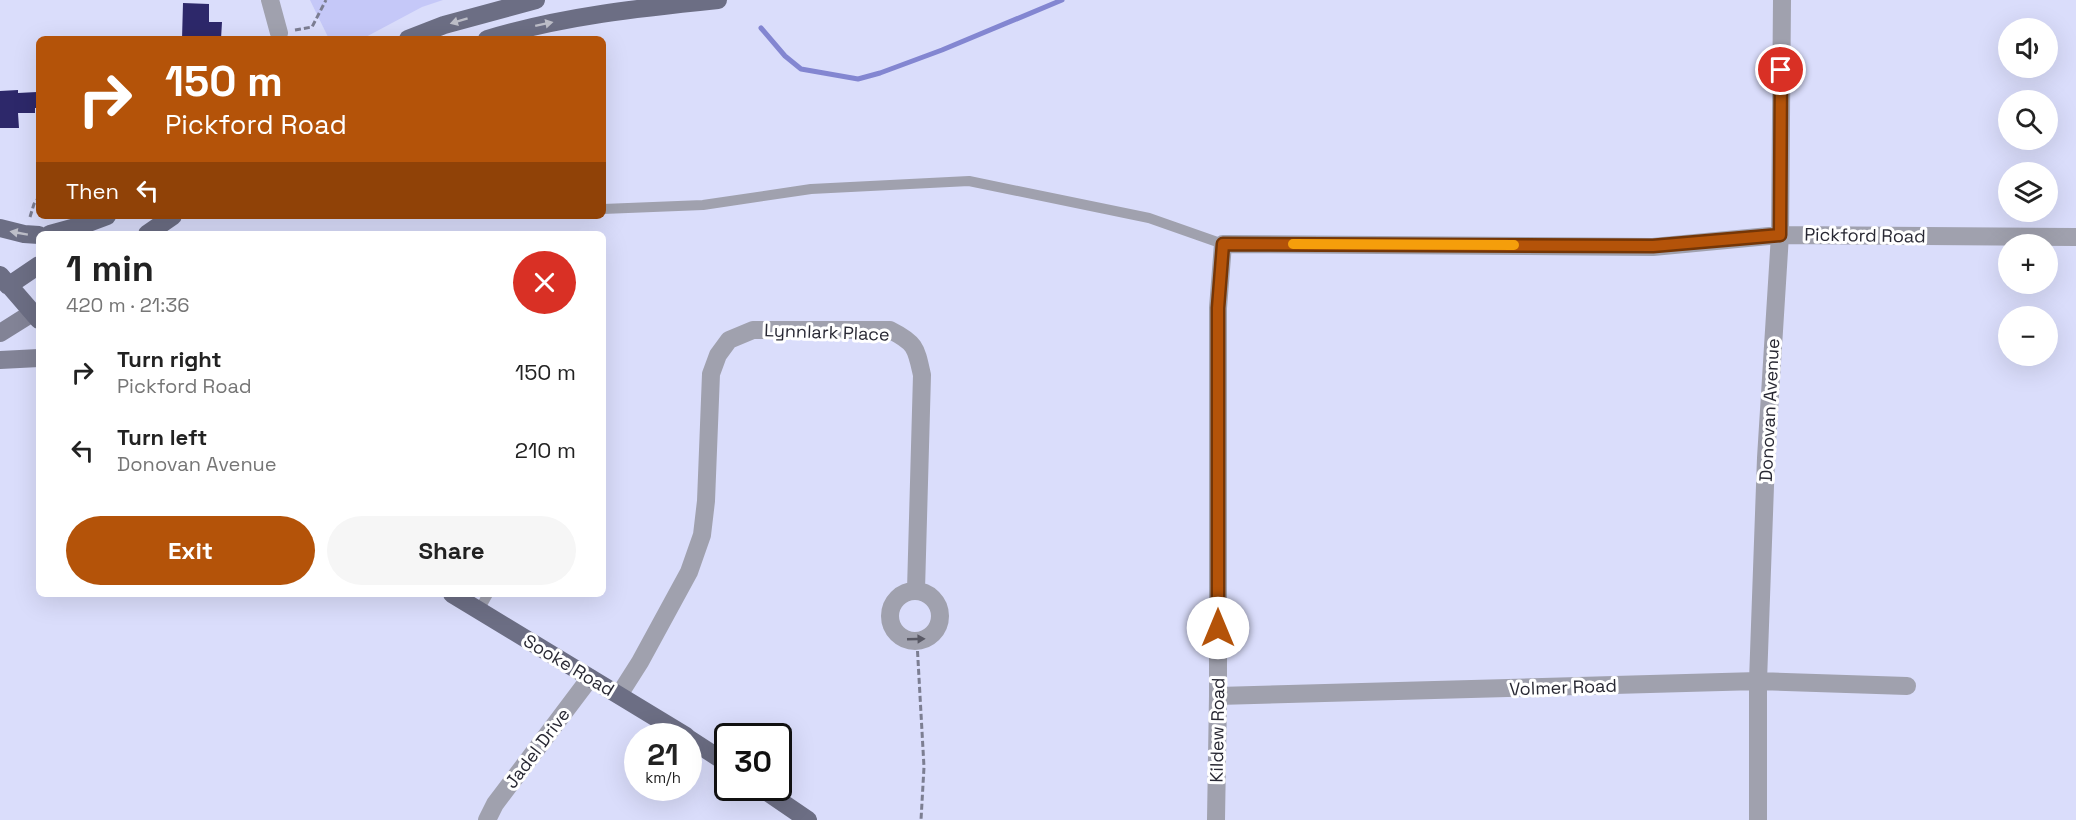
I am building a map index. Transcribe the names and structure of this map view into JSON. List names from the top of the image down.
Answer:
{
  "streets": {
    "main road": ["Sooke Road"],
    "street": [
      "Pickford Road",
      "Lynnlark Place",
      "Donovan Avenue",
      "Volmer Road",
      "Kildew Road",
      "Jadel Drive"
    ]
  },
  "crossings": [
    ["Pickford Road", "Donovan Avenue"],
    ["Pickford Road", "Kildew Road"],
    ["Lynnlark Place", "Sooke Road"],
    ["Donovan Avenue", "Volmer Road"],
    ["Sooke Road", "Jadel Drive"],
    ["Volmer Road", "Kildew Road"]
  ],
  "page": {
    "map_buttons": ["+", "−"],
    "turn": ["150 m", "Pickford Road"],
    "then": "Then",
    "heading": ["1 min", "420 m · 21:36"],
    "list": [
      {
        "name": "Turn right",
        "note": "Pickford Road",
        "value": "150 m"
      },
      {
        "name": "Turn left",
        "note": "Donovan Avenue",
        "value": "210 m"
      }
    ],
    "buttons": ["Exit", "Share"],
    "speed": "21 km/h",
    "limit": "30"
  }
}
